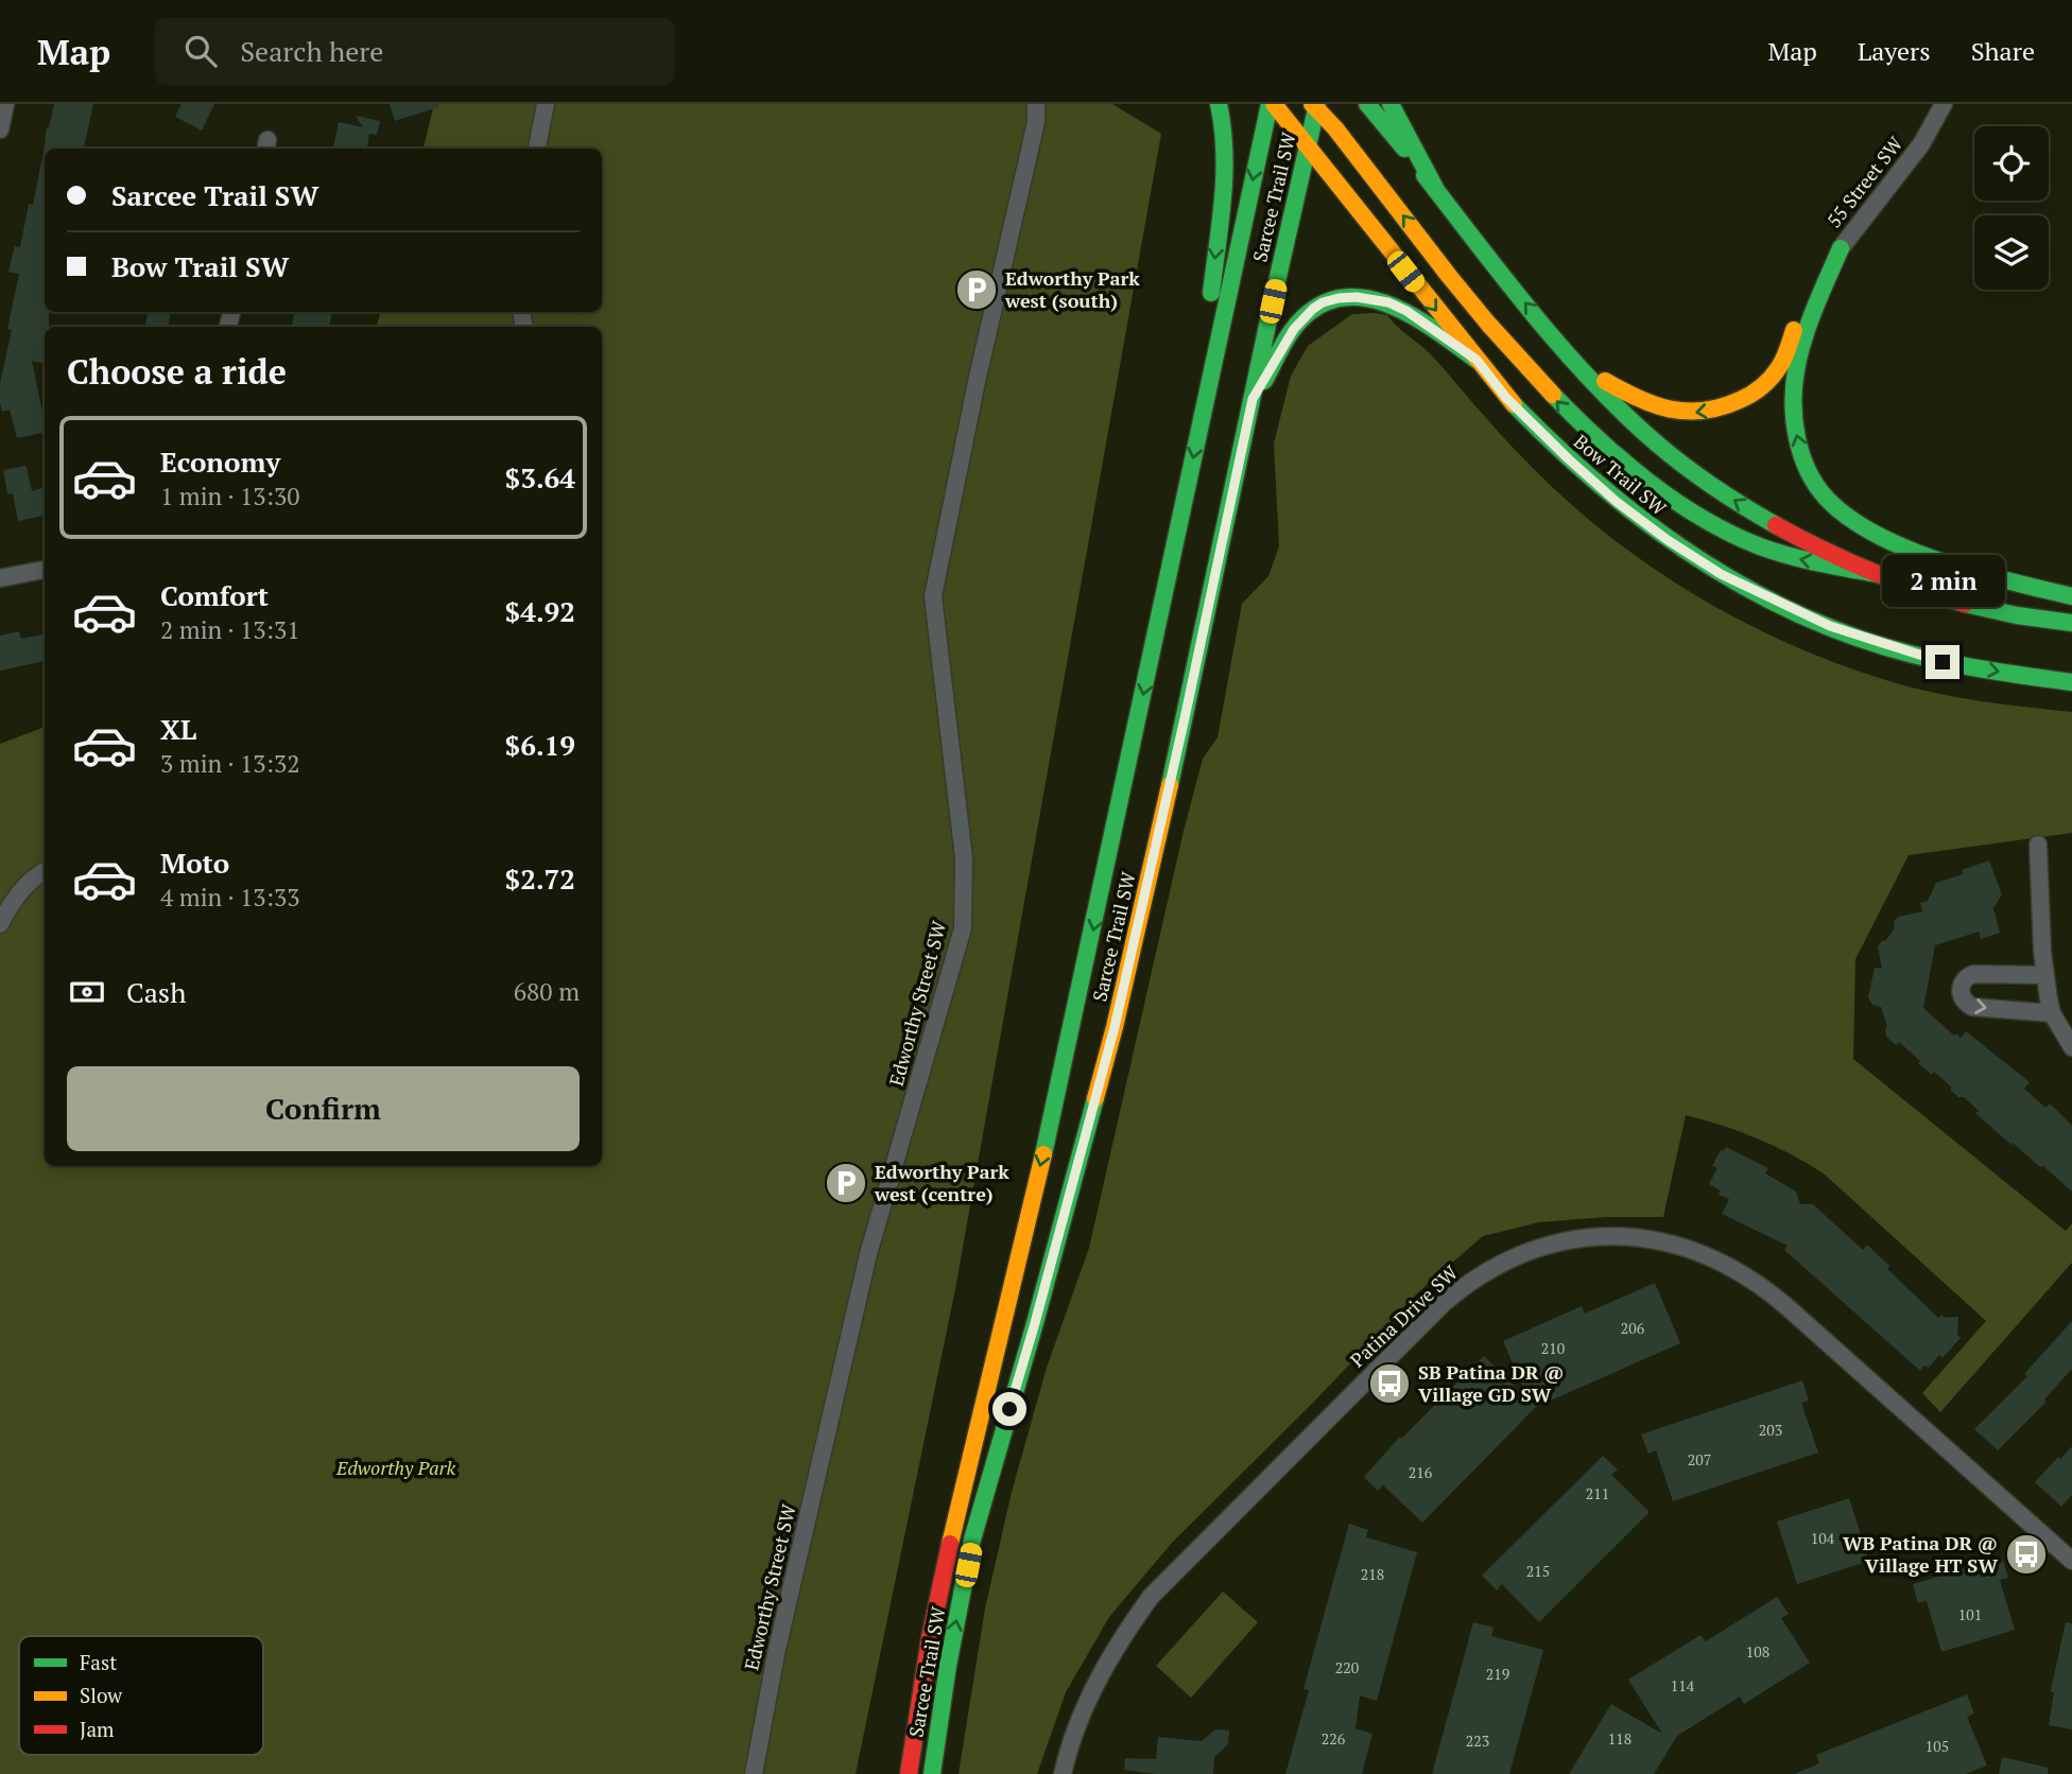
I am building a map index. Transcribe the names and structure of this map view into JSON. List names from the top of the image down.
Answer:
{
  "streets": {
    "main road": ["Sarcee Trail SW", "Bow Trail SW"],
    "street": ["55 Street SW", "Edworthy Street SW", "Patina Drive SW"]
  },
  "crossings": [
    ["Sarcee Trail SW", "Bow Trail SW"]
  ],
  "parks": ["Edworthy Park"],
  "places": {
    "parking": ["Edworthy Park west (south)", "Edworthy Park west (centre)"],
    "bus stop": ["SB Patina DR @ Village GD SW", "WB Patina DR @ Village HT SW"]
  },
  "house_numbers": [
    "206",
    "210",
    "203",
    "207",
    "216",
    "211",
    "104",
    "215",
    "218",
    "101",
    "108",
    "220",
    "219",
    "114",
    "226",
    "118",
    "223",
    "105"
  ],
  "legend": ["Fast", "Slow", "Jam"],
  "page": {
    "header": "Map",
    "search": "Search here",
    "nav": ["Map", "Layers", "Share"],
    "banner": ["Sarcee Trail SW", "Bow Trail SW"],
    "heading": "Choose a ride",
    "list": [
      {
        "name": "Economy",
        "note": "1 min · 13:30",
        "value": "$3.64"
      },
      {
        "name": "Comfort",
        "note": "2 min · 13:31",
        "value": "$4.92"
      },
      {
        "name": "XL",
        "note": "3 min · 13:32",
        "value": "$6.19"
      },
      {
        "name": "Moto",
        "note": "4 min · 13:33",
        "value": "$2.72"
      }
    ],
    "bubble": "2 min",
    "pay": ["Cash", "680 m"],
    "buttons": "Confirm"
  }
}
